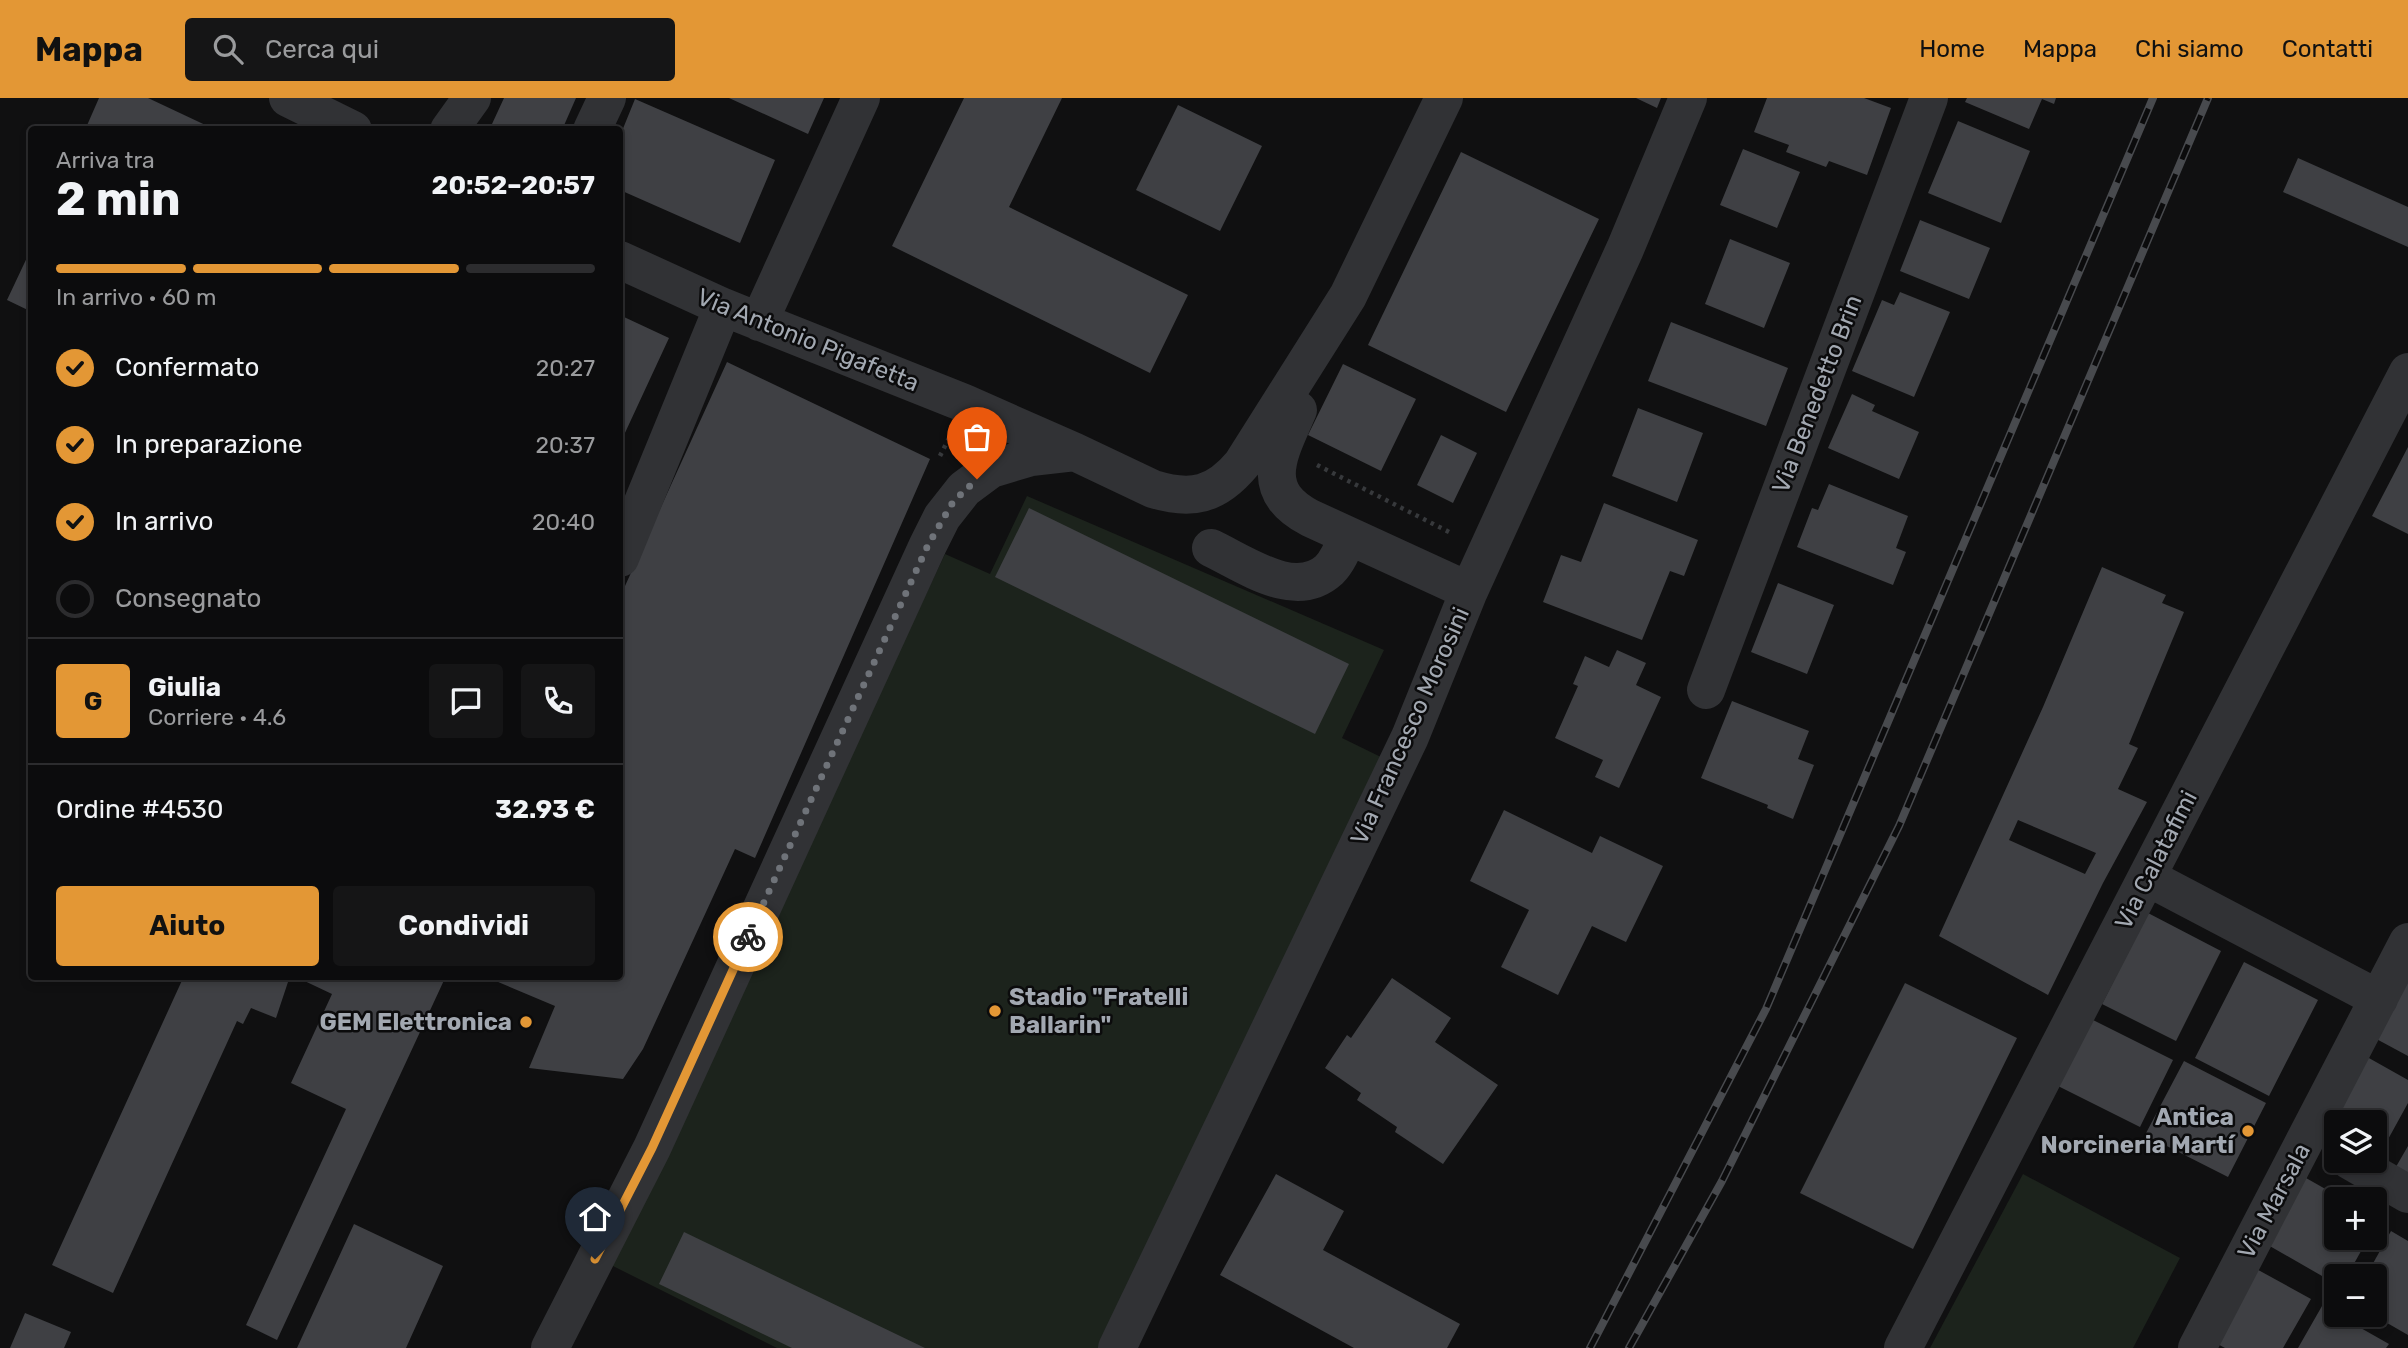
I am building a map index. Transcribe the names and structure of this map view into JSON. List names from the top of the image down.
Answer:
{
  "streets": {
    "street": [
      "Via Antonio Pigafetta",
      "Via Benedetto Brin",
      "Via Francesco Morosini",
      "Via Calatafimi",
      "Via Marsala"
    ]
  },
  "places": ["Stadio \"Fratelli Ballarin\"", "GEM Elettronica", "Antica Norcineria Martí"],
  "page": {
    "header": "Mappa",
    "search": "Cerca qui",
    "nav": [
      "Home",
      "Mappa",
      "Chi siamo",
      "Contatti"
    ],
    "heading": ["2 min", "Arriva tra", "20:52–20:57"],
    "panel": [
      "Giulia",
      "Corriere · 4.6",
      "Ordine #4530",
      "32.93 €"
    ],
    "bar": "In arrivo · 60 m",
    "list": [
      ["Confermato", "20:27"],
      ["In preparazione", "20:37"],
      ["In arrivo", "20:40"],
      "Consegnato"
    ],
    "round": "G",
    "buttons": ["Aiuto", "Condividi"],
    "map_buttons": ["+", "−"]
  }
}
